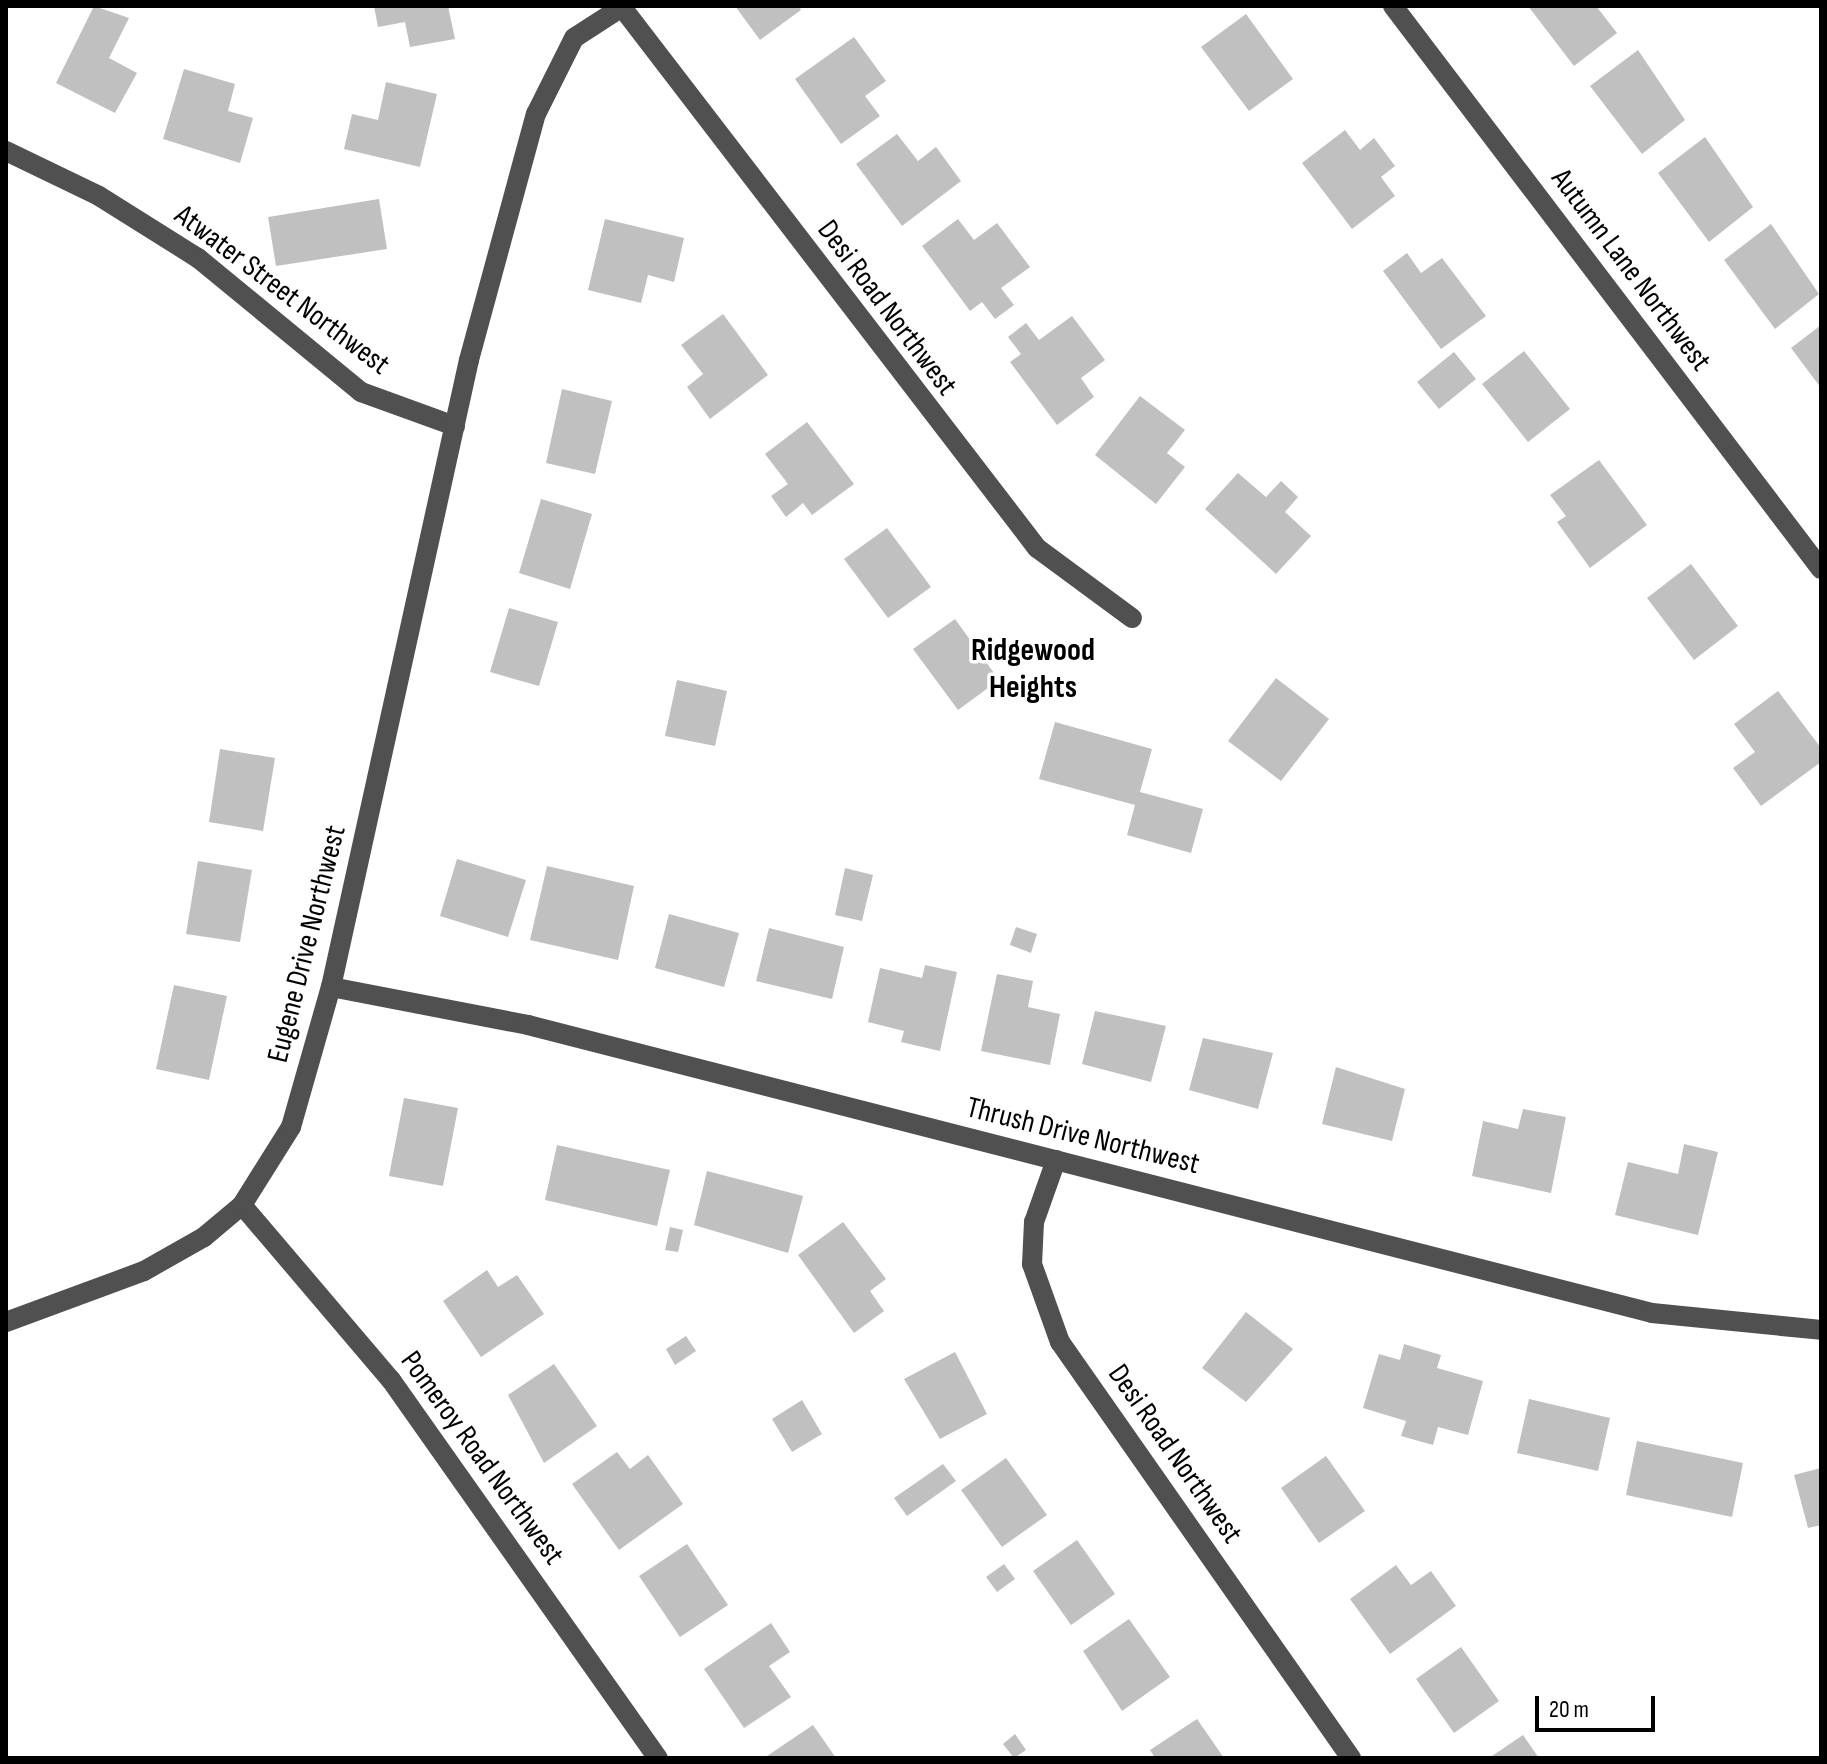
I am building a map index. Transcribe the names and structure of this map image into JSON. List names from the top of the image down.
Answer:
{
  "streets": {
    "street": [
      "Autumn Lane Northwest",
      "Atwater Street Northwest",
      "Desi Road Northwest",
      "Eugene Drive Northwest",
      "Thrush Drive Northwest",
      "Pomeroy Road Northwest"
    ]
  },
  "crossings": [
    ["Atwater Street Northwest", "Eugene Drive Northwest"],
    ["Desi Road Northwest", "Thrush Drive Northwest"],
    ["Eugene Drive Northwest", "Thrush Drive Northwest"],
    ["Eugene Drive Northwest", "Pomeroy Road Northwest"]
  ],
  "districts": ["Ridgewood Heights"],
  "scale_bar": "20 m"
}
